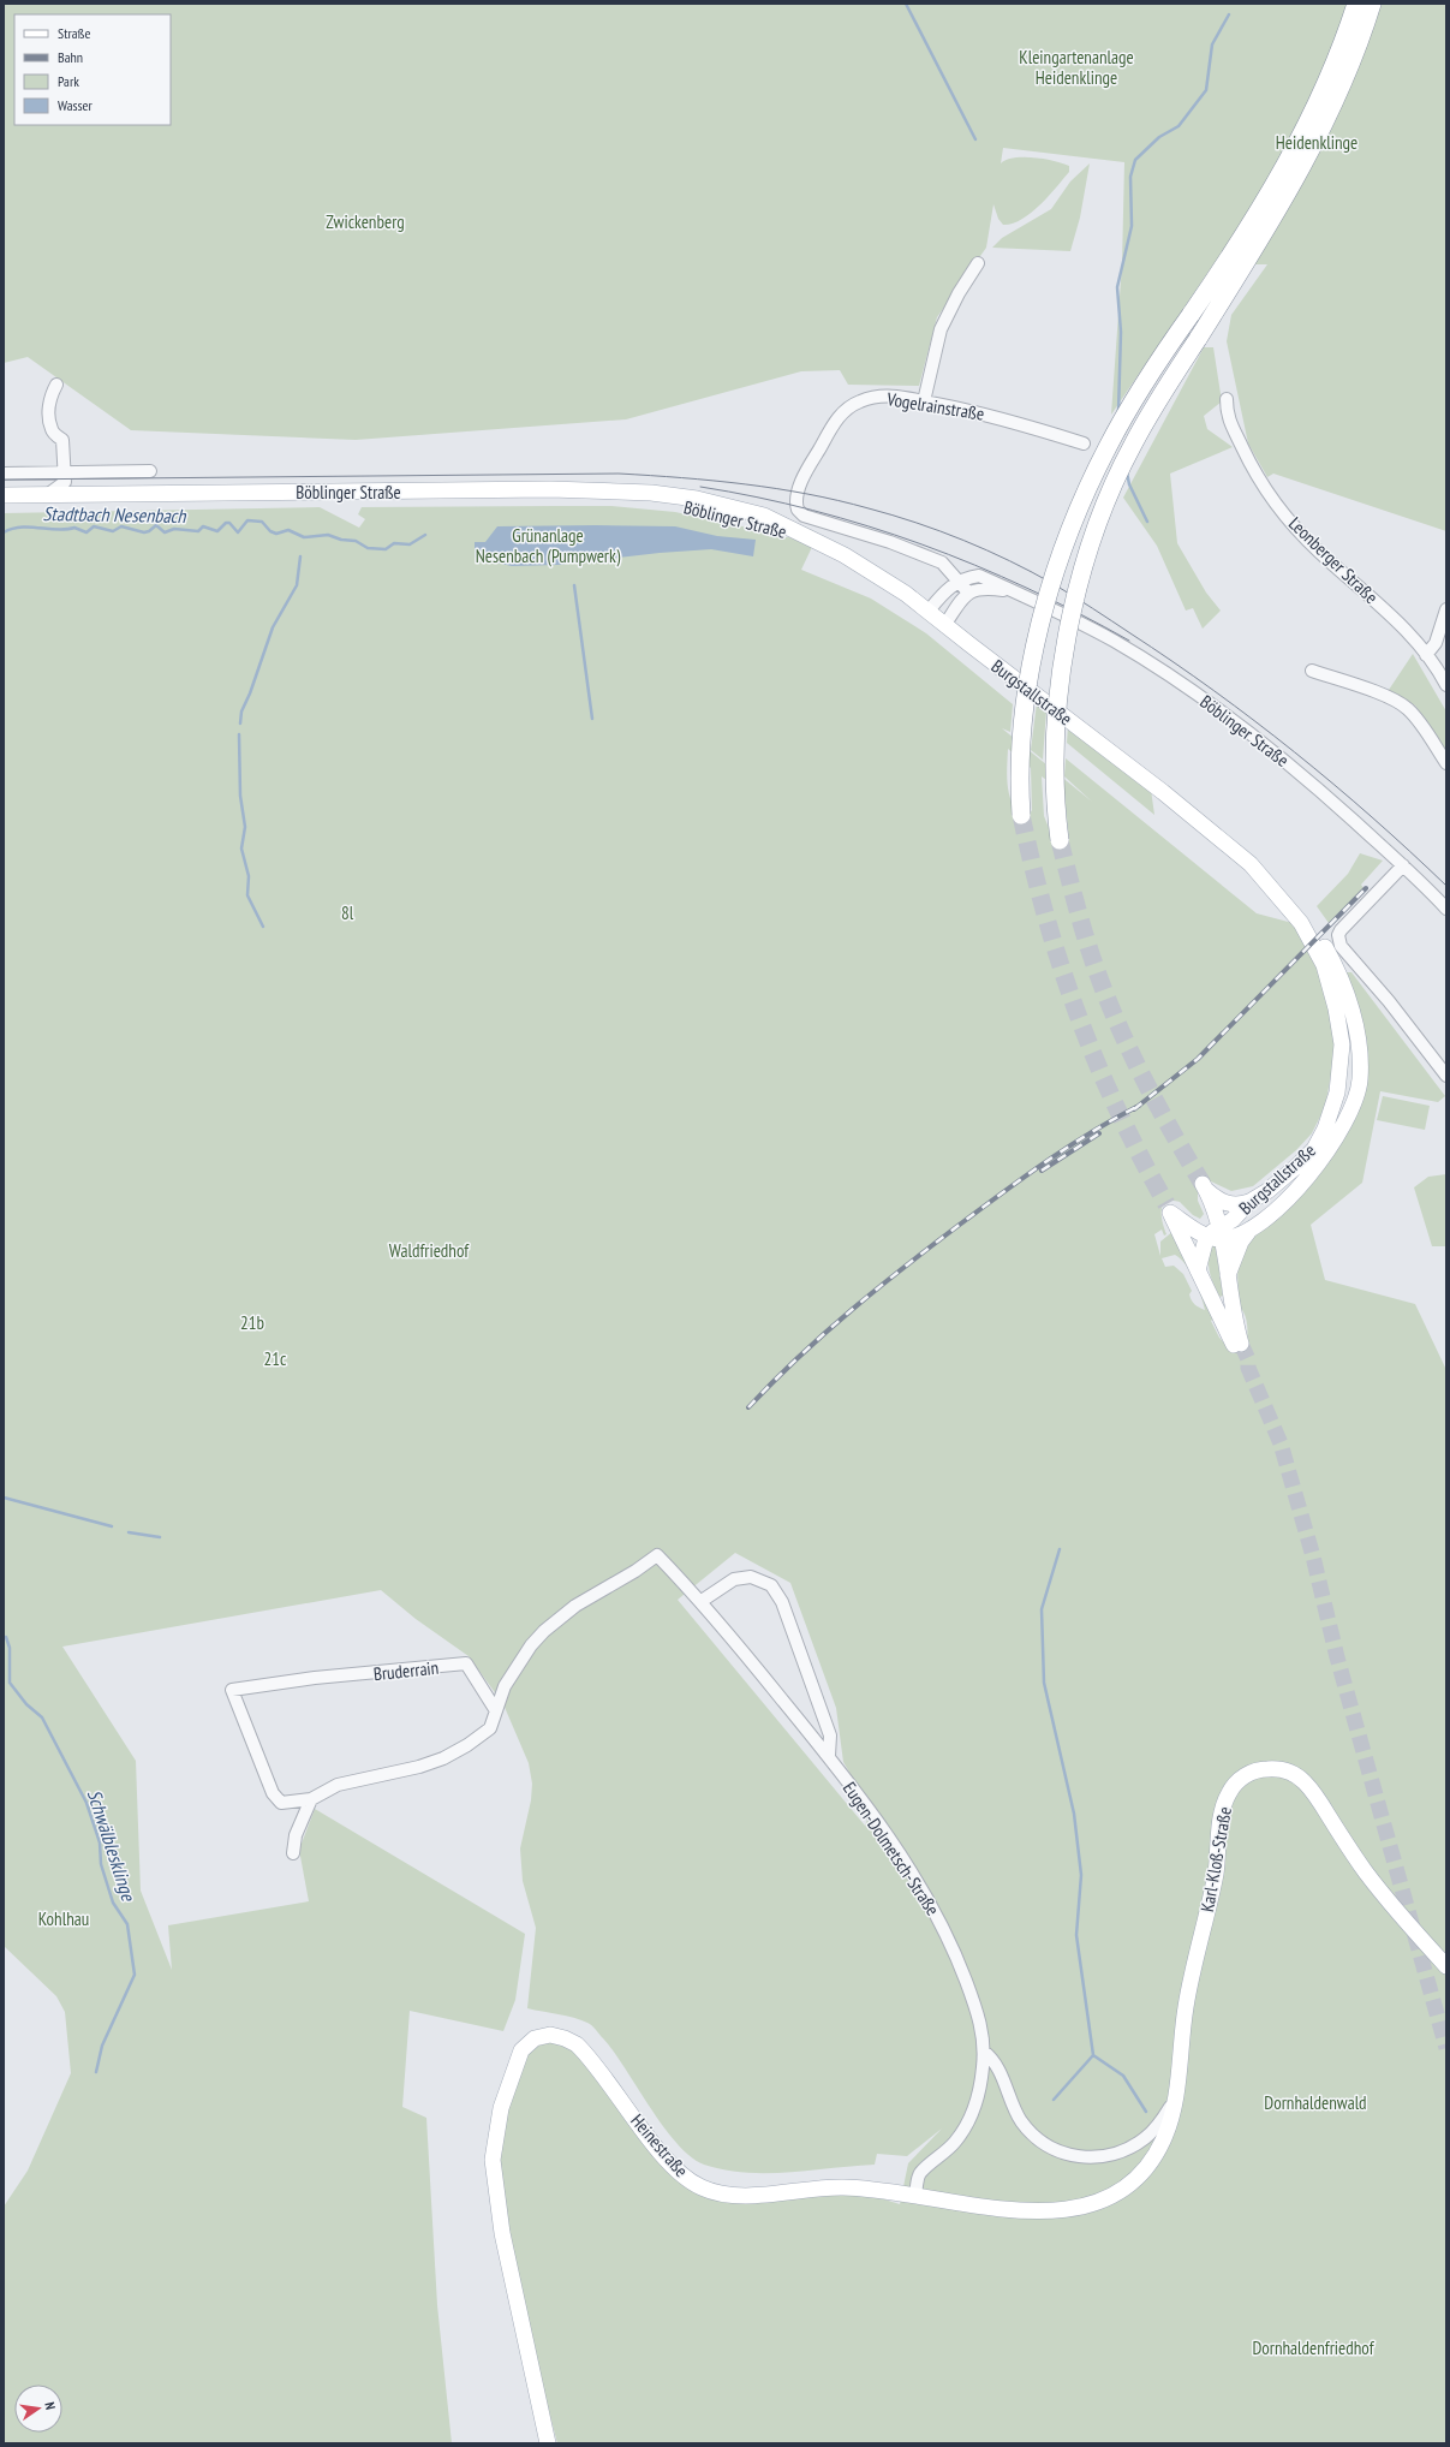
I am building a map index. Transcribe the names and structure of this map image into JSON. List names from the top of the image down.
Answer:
{
  "streets": {
    "main road": [
      "Böblinger Straße",
      "Burgstallstraße",
      "Karl-Kloß-Straße",
      "Heinestraße"
    ],
    "street": [
      "Vogelrainstraße",
      "Leonberger Straße",
      "Bruderrain",
      "Eugen-Dolmetsch-Straße"
    ]
  },
  "crossings": [
    ["Vogelrainstraße", "Böblinger Straße"],
    ["Böblinger Straße", "Burgstallstraße"],
    ["Bruderrain", "Eugen-Dolmetsch-Straße"],
    ["Eugen-Dolmetsch-Straße", "Heinestraße"],
    ["Karl-Kloß-Straße", "Heinestraße"]
  ],
  "water": ["Stadtbach Nesenbach", "Schwälblesklinge"],
  "parks": [
    "Kleingartenanlage Heidenklinge",
    "Heidenklinge",
    "Zwickenberg",
    "Grünanlage Nesenbach (Pumpwerk)",
    "8l",
    "Waldfriedhof",
    "21b",
    "21c",
    "Kohlhau",
    "Dornhaldenwald",
    "Dornhaldenfriedhof"
  ],
  "legend": [
    "Straße",
    "Bahn",
    "Park",
    "Wasser"
  ],
  "north": "right"
}
